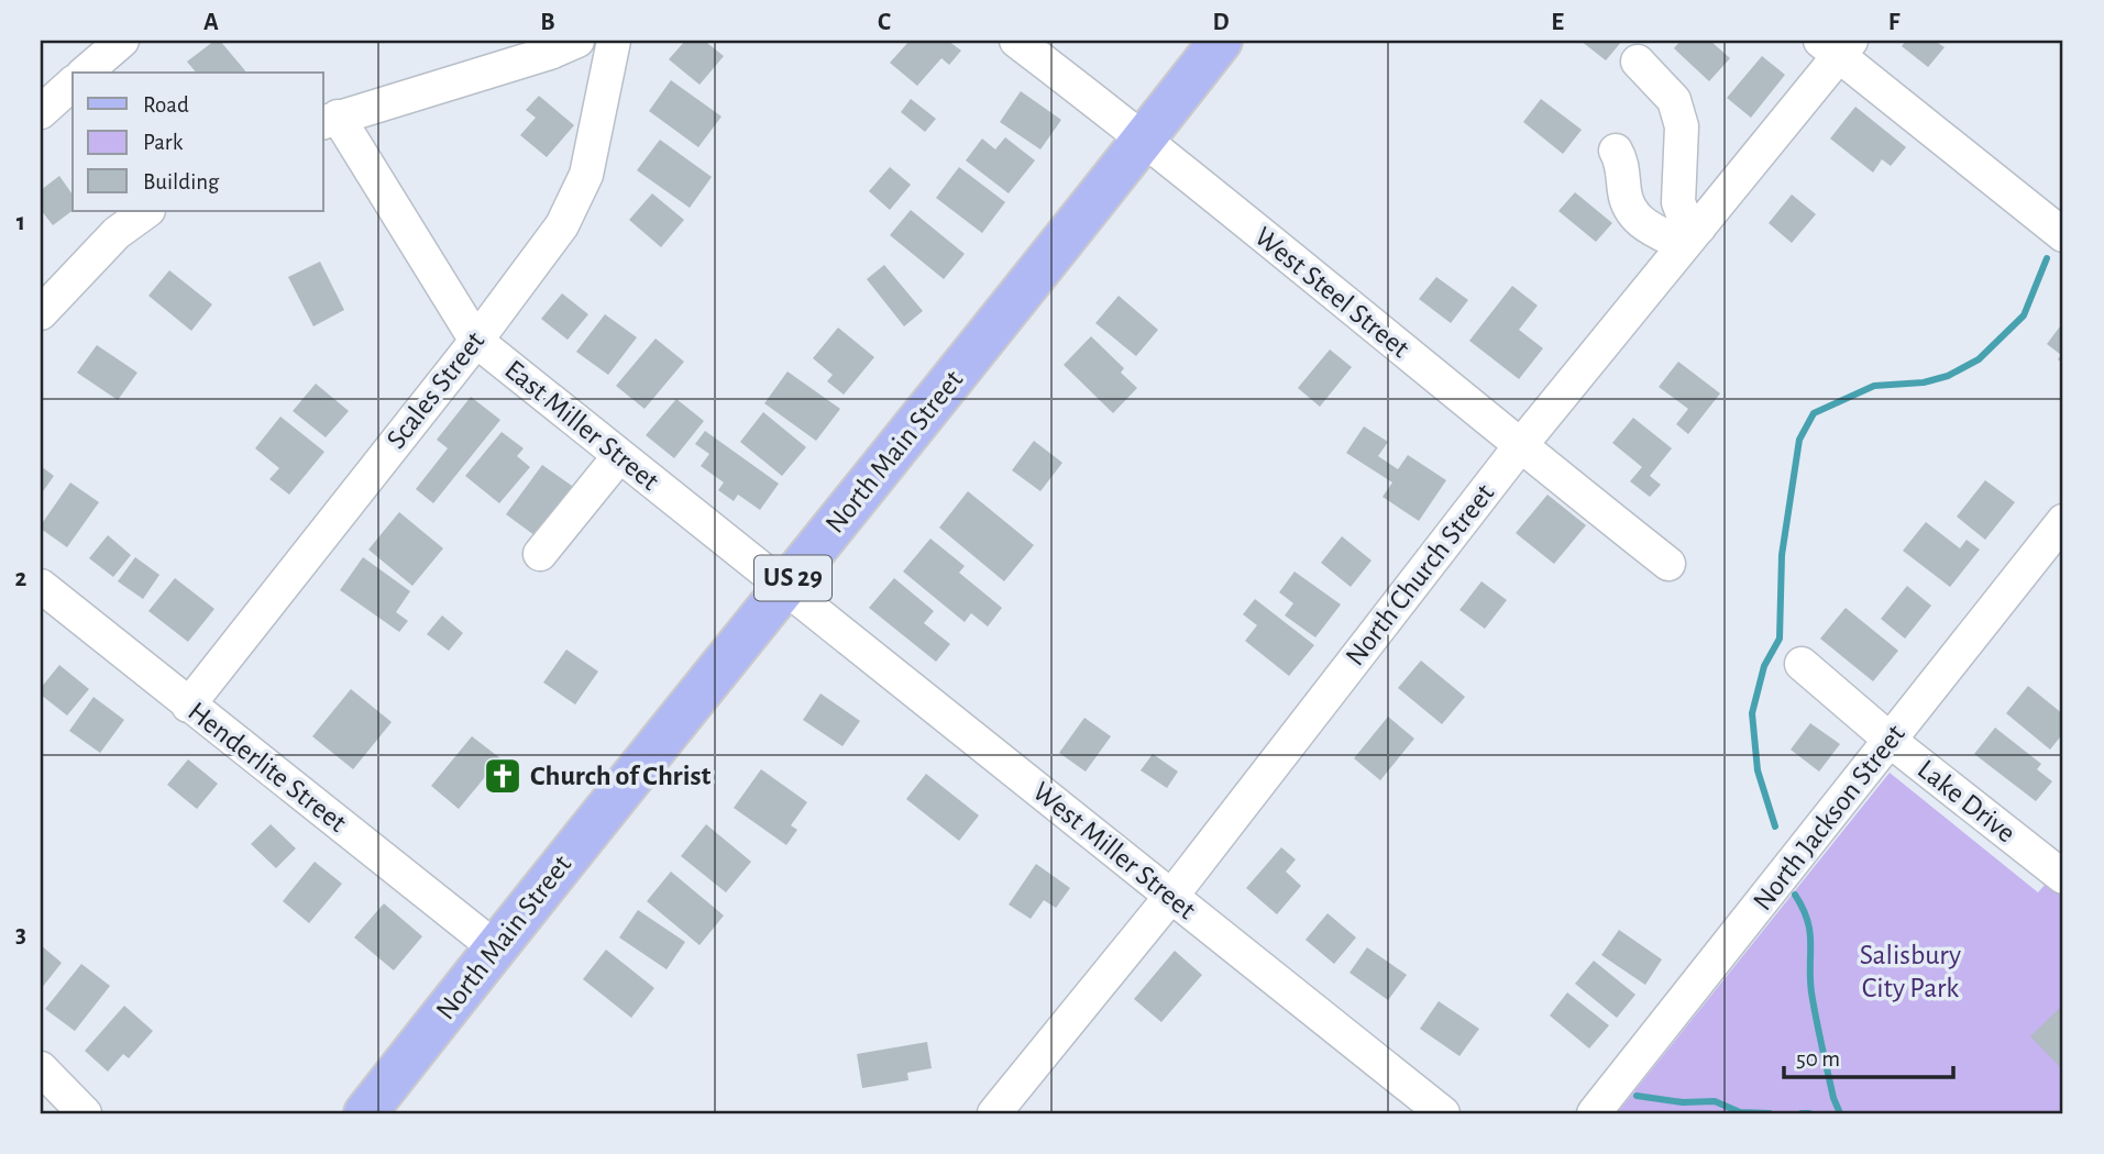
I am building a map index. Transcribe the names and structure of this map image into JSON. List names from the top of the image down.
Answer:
{
  "streets": {
    "main road": ["North Main Street", "US 29"],
    "street": [
      "West Steel Street",
      "Scales Street",
      "East Miller Street",
      "North Church Street",
      "Henderlite Street",
      "Lake Drive",
      "North Jackson Street",
      "West Miller Street"
    ]
  },
  "crossings": [
    ["West Steel Street", "North Main Street"],
    ["West Steel Street", "North Church Street"],
    ["Scales Street", "East Miller Street"],
    ["Scales Street", "Henderlite Street"],
    ["East Miller Street", "North Main Street"],
    ["East Miller Street", "West Miller Street"],
    ["North Main Street", "Henderlite Street"],
    ["North Main Street", "West Miller Street"],
    ["North Church Street", "West Miller Street"],
    ["Lake Drive", "North Jackson Street"]
  ],
  "parks": ["Salisbury City Park"],
  "places": {
    "church": ["Church of Christ"]
  },
  "legend": ["Road", "Park", "Building"],
  "scale_bar": "50 m",
  "grid": {
    "columns": [
      "A",
      "B",
      "C",
      "D",
      "E",
      "F"
    ],
    "rows": ["1", "2", "3"]
  }
}
